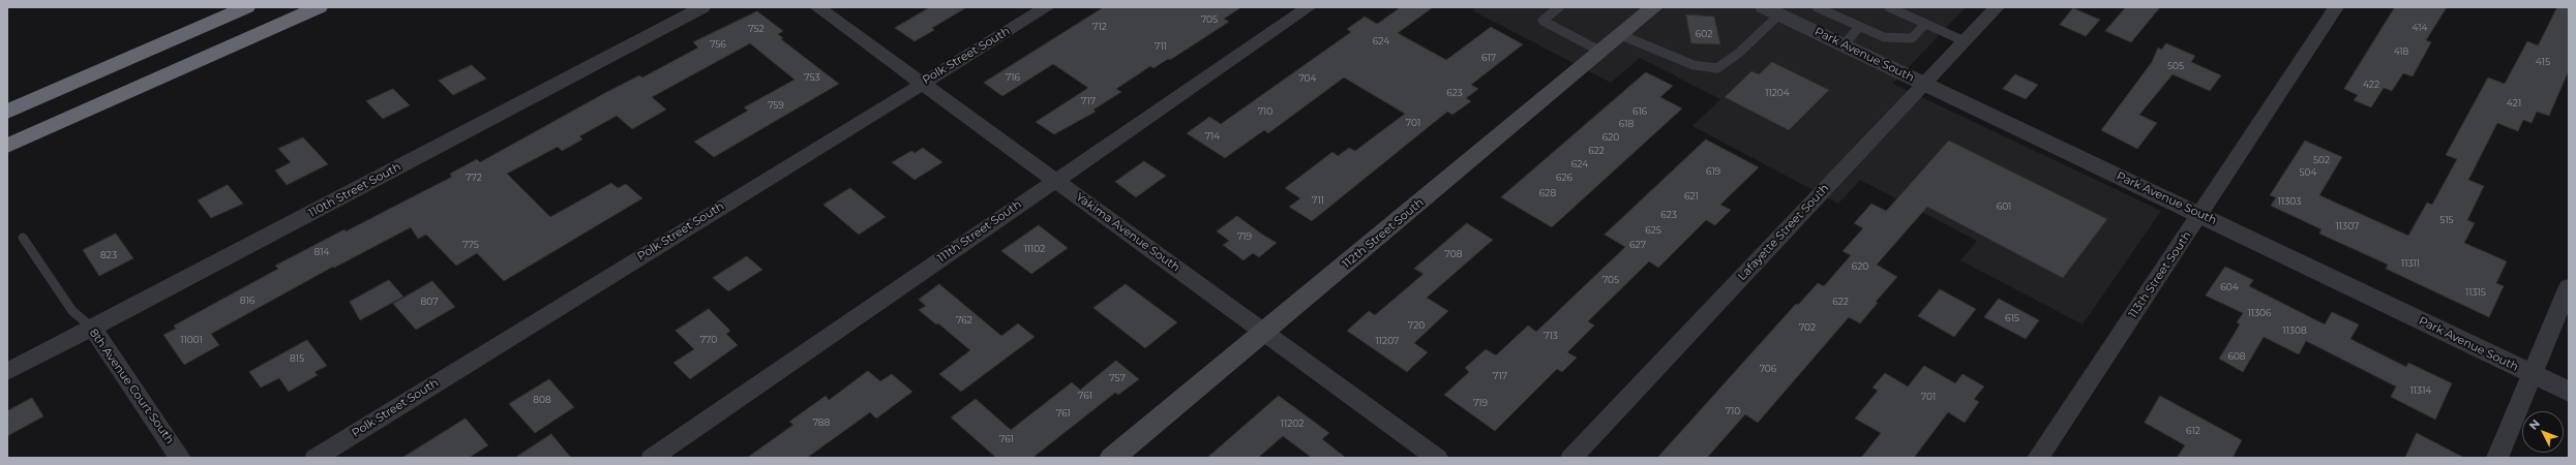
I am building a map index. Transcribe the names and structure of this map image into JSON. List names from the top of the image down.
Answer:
{
  "streets": {
    "main road": ["112th Street South"],
    "street": [
      "Park Avenue South",
      "Polk Street South",
      "110th Street South",
      "111th Street South",
      "Yakima Avenue South",
      "Lafayette Street South",
      "113th Street South",
      "8th Avenue Court South"
    ]
  },
  "crossings": [
    ["Park Avenue South", "Lafayette Street South"],
    ["Park Avenue South", "113th Street South"],
    ["Polk Street South", "Yakima Avenue South"],
    ["110th Street South", "8th Avenue Court South"],
    ["111th Street South", "Yakima Avenue South"],
    ["Yakima Avenue South", "112th Street South"]
  ],
  "house_numbers": [
    "705",
    "712",
    "414",
    "752",
    "602",
    "624",
    "756",
    "711",
    "418",
    "617",
    "415",
    "505",
    "753",
    "716",
    "704",
    "422",
    "623",
    "11204",
    "717",
    "421",
    "759",
    "710",
    "616",
    "701",
    "618",
    "714",
    "620",
    "622",
    "502",
    "624",
    "619",
    "504",
    "772",
    "626",
    "628",
    "621",
    "711",
    "11303",
    "601",
    "623",
    "515",
    "11307",
    "625",
    "719",
    "775",
    "627",
    "11102",
    "814",
    "708",
    "823",
    "11311",
    "620",
    "705",
    "604",
    "11315",
    "816",
    "807",
    "622",
    "11306",
    "615",
    "762",
    "720",
    "702",
    "11308",
    "713",
    "11001",
    "770",
    "11207",
    "608",
    "815",
    "706",
    "717",
    "757",
    "11314",
    "761",
    "701",
    "808",
    "719",
    "710",
    "761",
    "788",
    "11202",
    "612",
    "761"
  ],
  "north": "top left"
}
